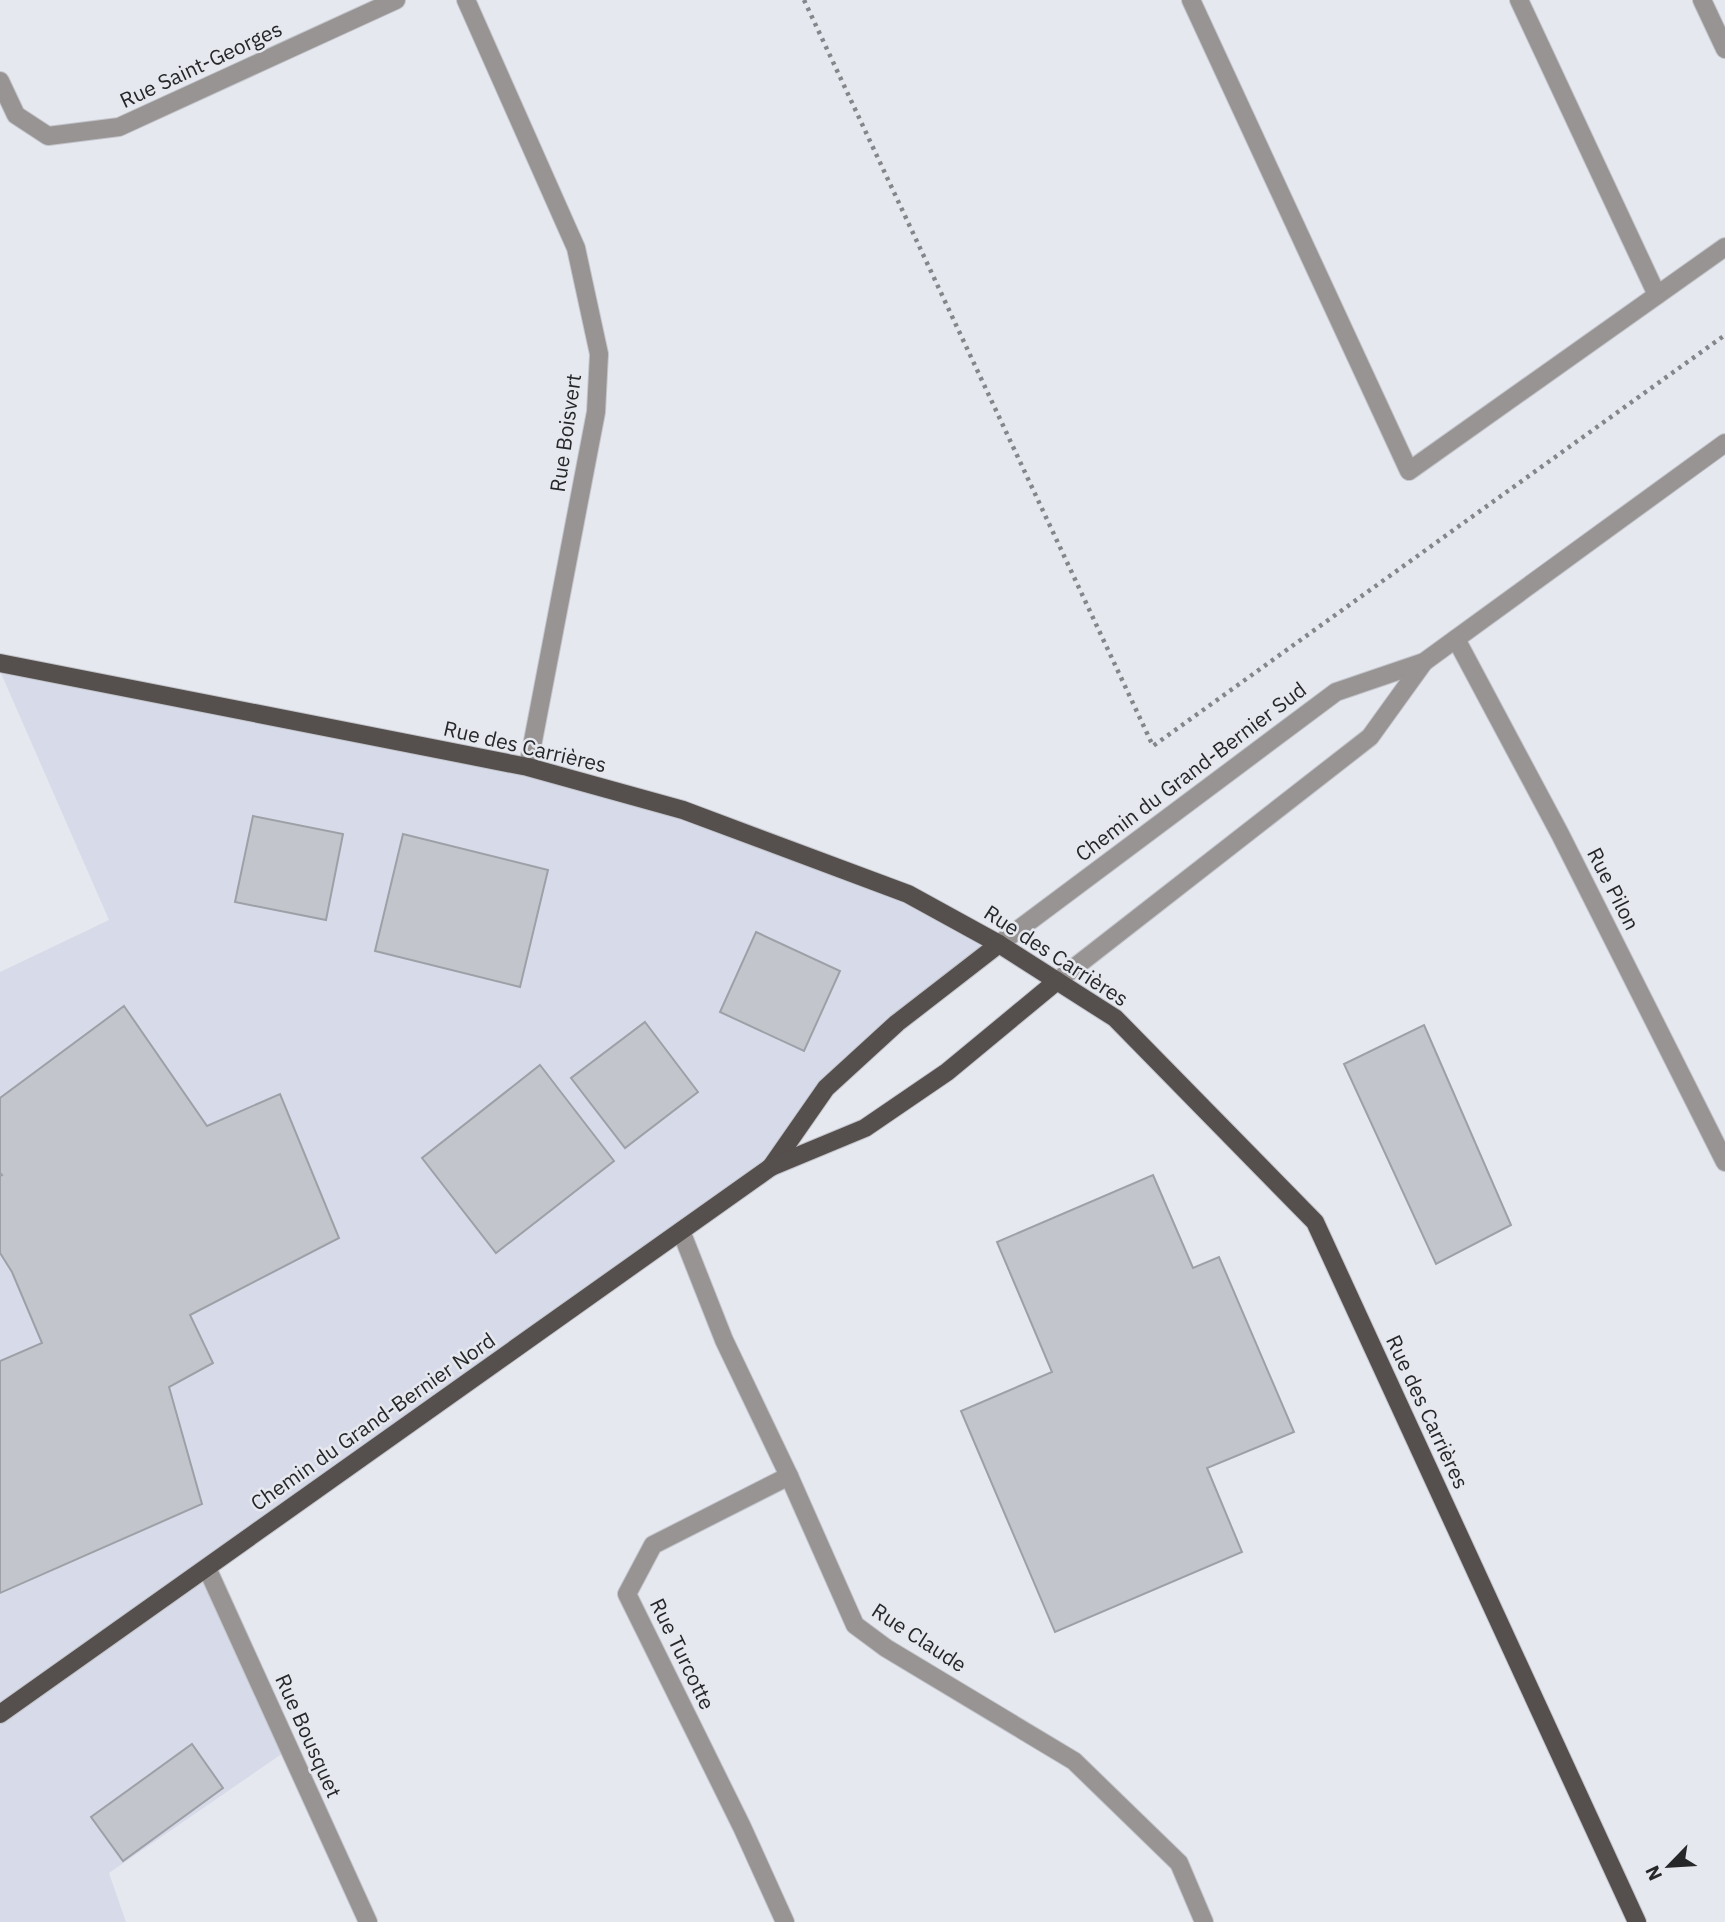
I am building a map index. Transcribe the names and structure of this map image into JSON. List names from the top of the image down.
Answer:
{
  "streets": {
    "main road": ["Rue des Carrières", "Chemin du Grand-Bernier Nord"],
    "street": [
      "Rue Saint-Georges",
      "Rue Boisvert",
      "Chemin du Grand-Bernier Sud",
      "Rue Pilon",
      "Rue Claude",
      "Rue Turcotte",
      "Rue Bousquet"
    ]
  },
  "crossings": [
    ["Rue Boisvert", "Rue des Carrières"],
    ["Rue des Carrières", "Chemin du Grand-Bernier Sud"],
    ["Rue des Carrières", "Chemin du Grand-Bernier Nord"],
    ["Chemin du Grand-Bernier Sud", "Rue Pilon"],
    ["Chemin du Grand-Bernier Sud", "Chemin du Grand-Bernier Nord"],
    ["Chemin du Grand-Bernier Nord", "Rue Claude"],
    ["Chemin du Grand-Bernier Nord", "Rue Bousquet"],
    ["Rue Claude", "Rue Turcotte"]
  ],
  "north": "bottom left"
}
